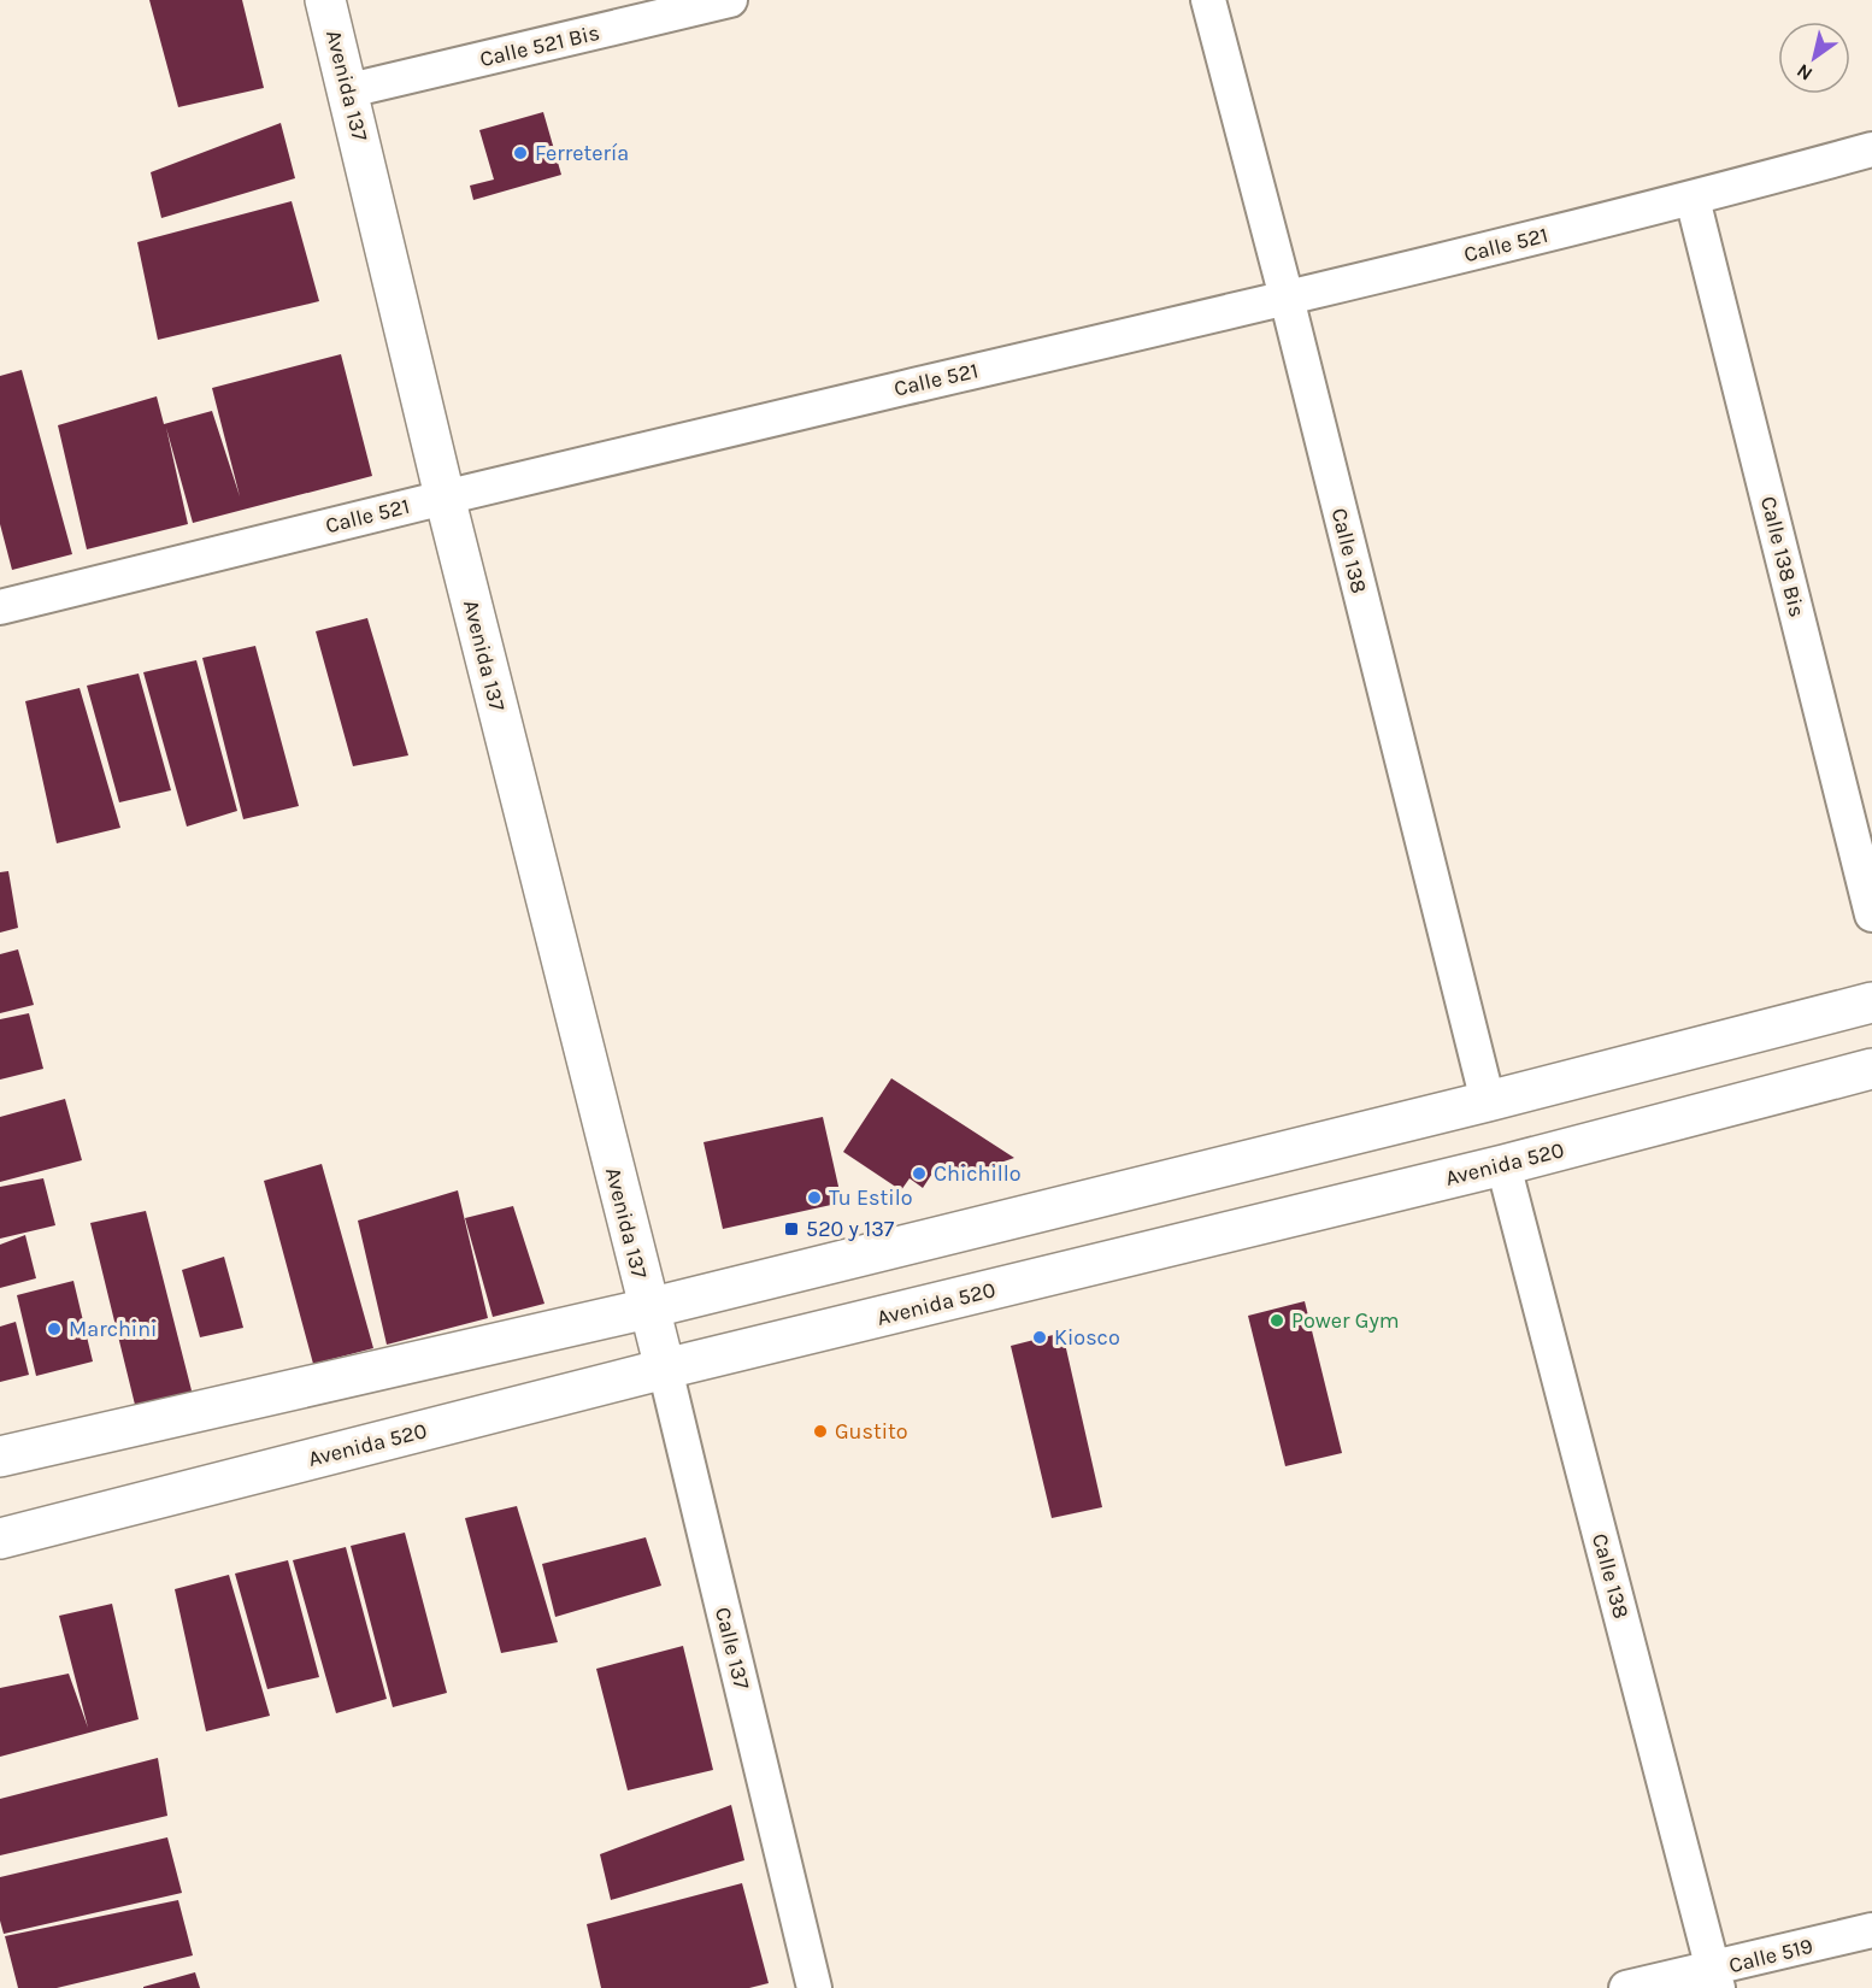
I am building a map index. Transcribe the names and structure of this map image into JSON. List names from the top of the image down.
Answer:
{
  "streets": {
    "main road": ["Avenida 137", "Avenida 520", "Calle 137"],
    "street": [
      "Calle 521 Bis",
      "Calle 521",
      "Calle 138",
      "Calle 138 Bis",
      "Calle 519"
    ]
  },
  "crossings": [
    ["Calle 521 Bis", "Avenida 137"],
    ["Avenida 137", "Calle 521"],
    ["Avenida 137", "Calle 137"],
    ["Calle 521", "Calle 138"],
    ["Calle 521", "Calle 138 Bis"],
    ["Calle 138", "Avenida 520"],
    ["Calle 138", "Calle 519"],
    ["Avenida 520", "Calle 137"]
  ],
  "places": {
    "other": [
      "Ferretería",
      "Chichillo",
      "Tu Estilo",
      "Power Gym",
      "Marchini",
      "Kiosco",
      "Gustito"
    ],
    "transit": ["520 y 137"]
  },
  "north": "bottom left"
}
